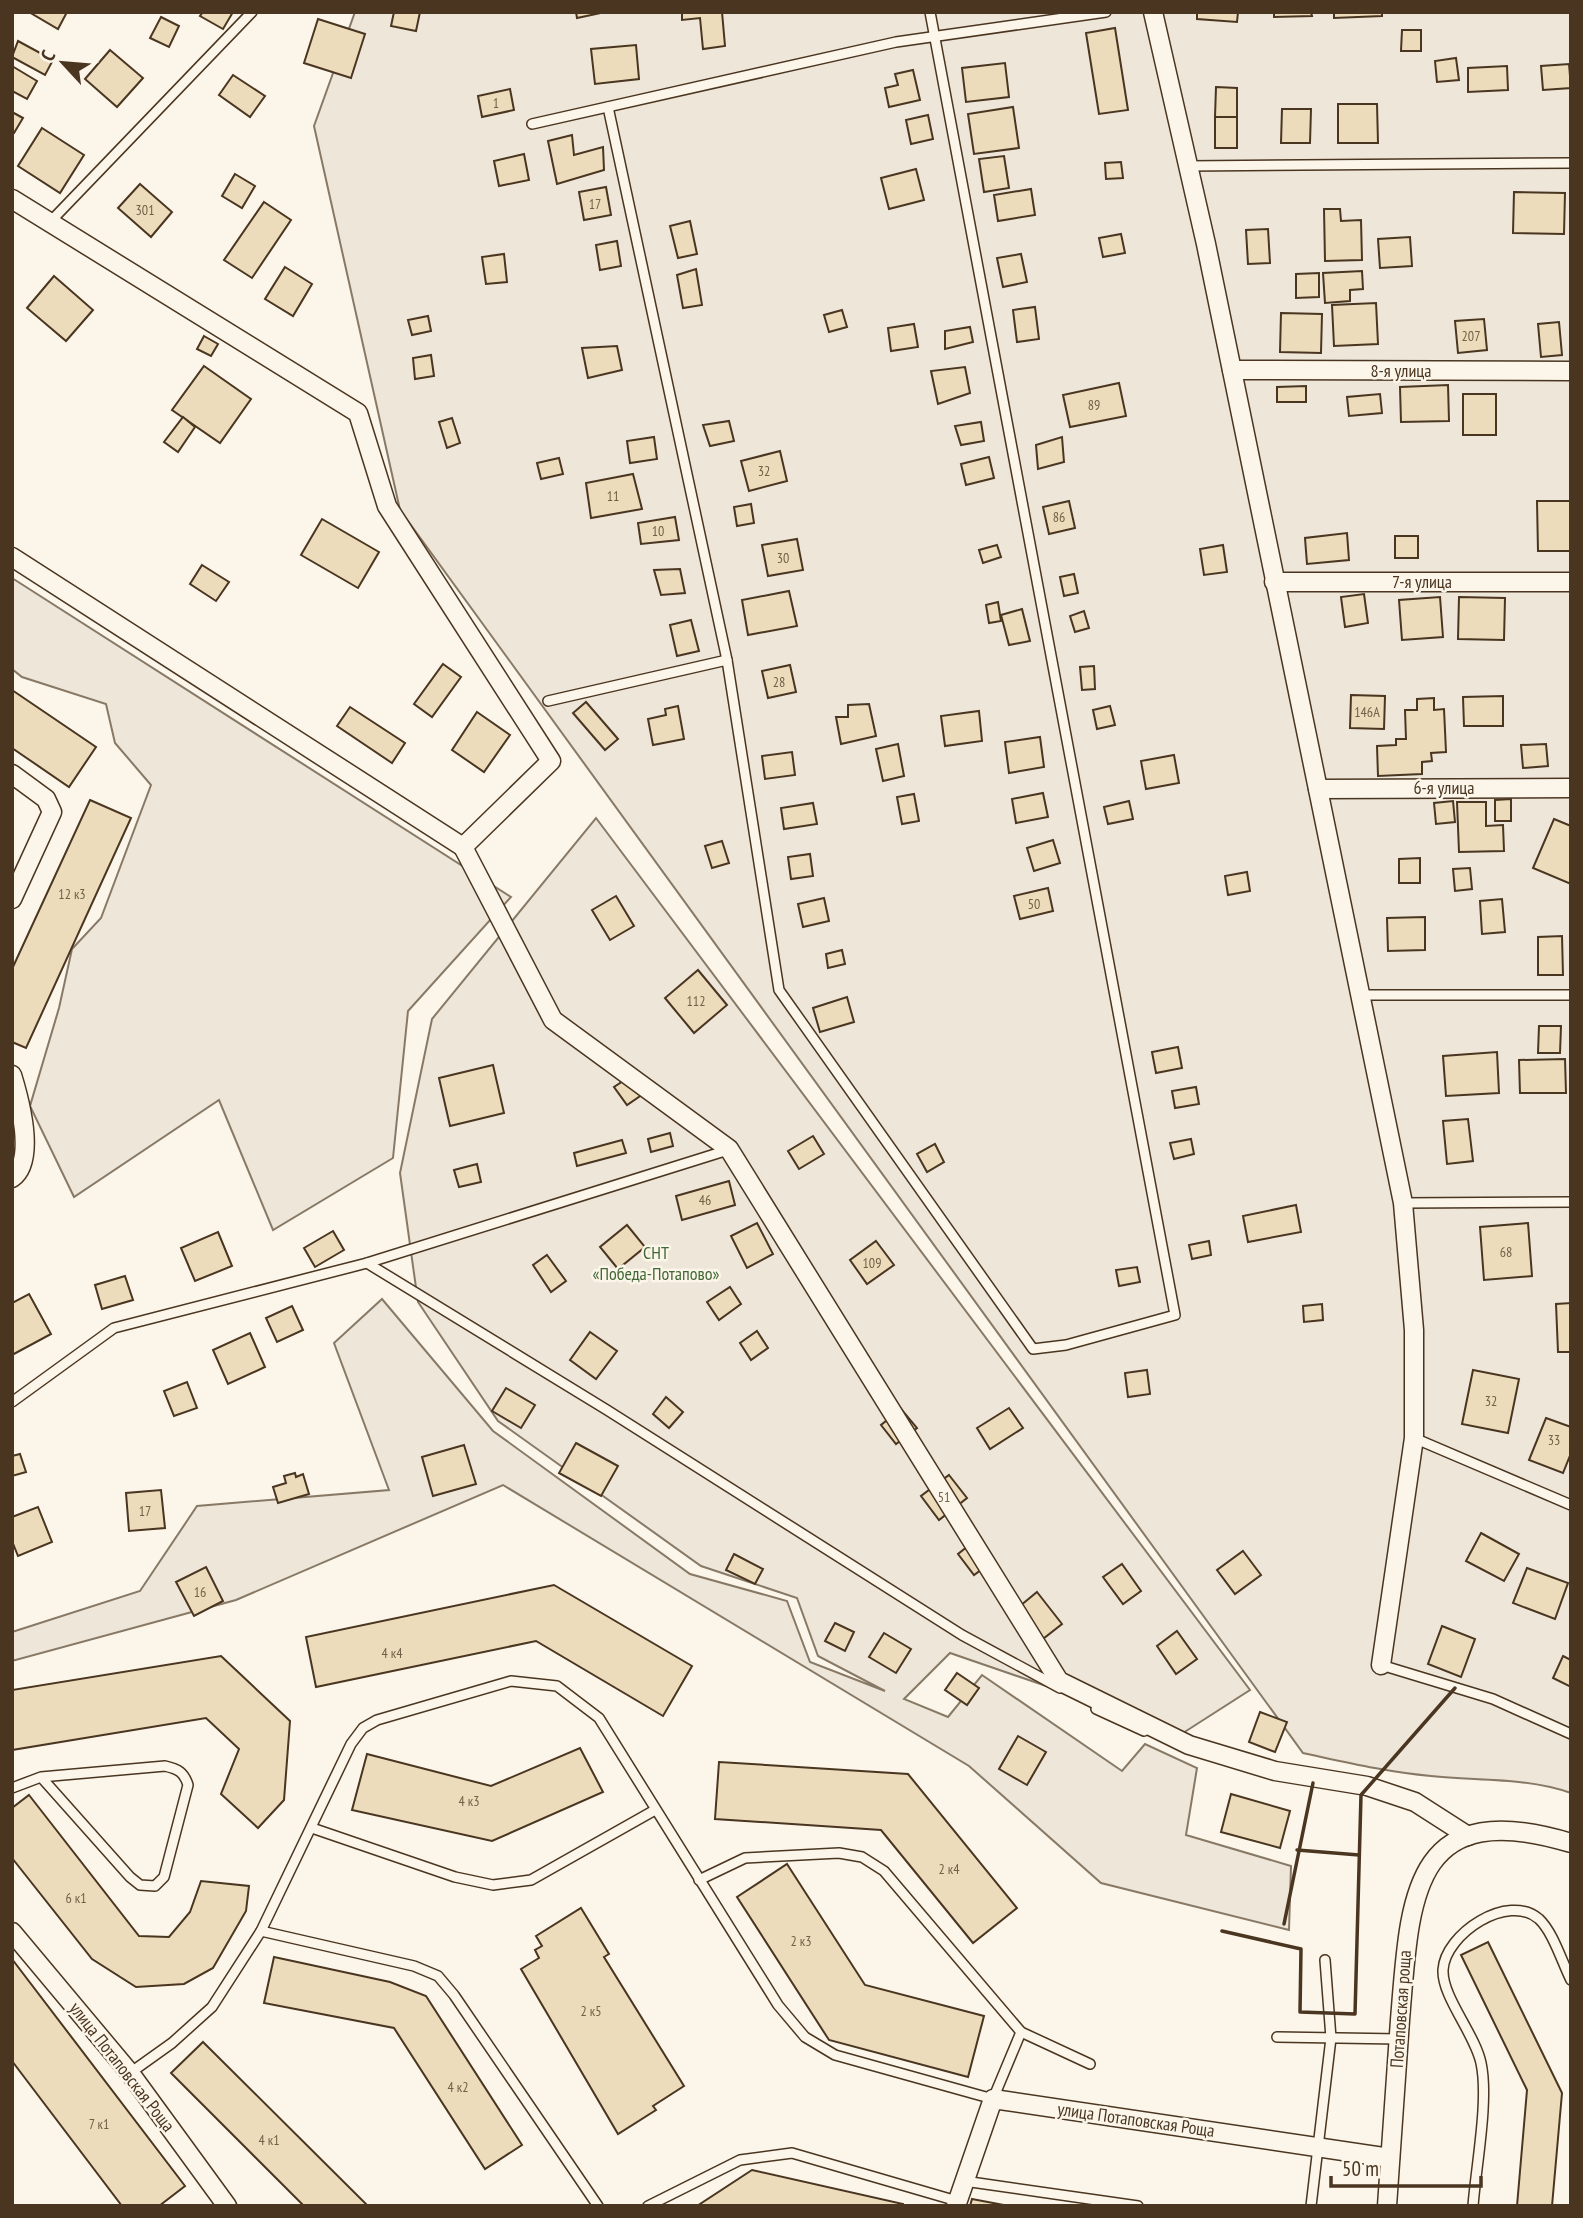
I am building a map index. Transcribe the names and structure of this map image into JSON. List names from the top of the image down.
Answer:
{
  "streets": {
    "street": [
      "8-я улица",
      "7-я улица",
      "6-я улица",
      "Потаповская роща",
      "улица Потаповская Роща"
    ]
  },
  "crossings": [
    ["Потаповская роща", "улица Потаповская Роща"]
  ],
  "parks": ["СНТ «Победа-Потапово»"],
  "house_numbers": [
    "1",
    "17",
    "301",
    "207",
    "89",
    "32",
    "11",
    "86",
    "10",
    "30",
    "28",
    "146А",
    "12 к3",
    "50",
    "112",
    "46",
    "68",
    "109",
    "32",
    "33",
    "51",
    "17",
    "16",
    "4 к4",
    "4 к3",
    "2 к4",
    "6 к1",
    "2 к3",
    "2 к5",
    "4 к2",
    "7 к1",
    "4 к1"
  ],
  "scale_bar": "50 m",
  "north": "top left"
}
